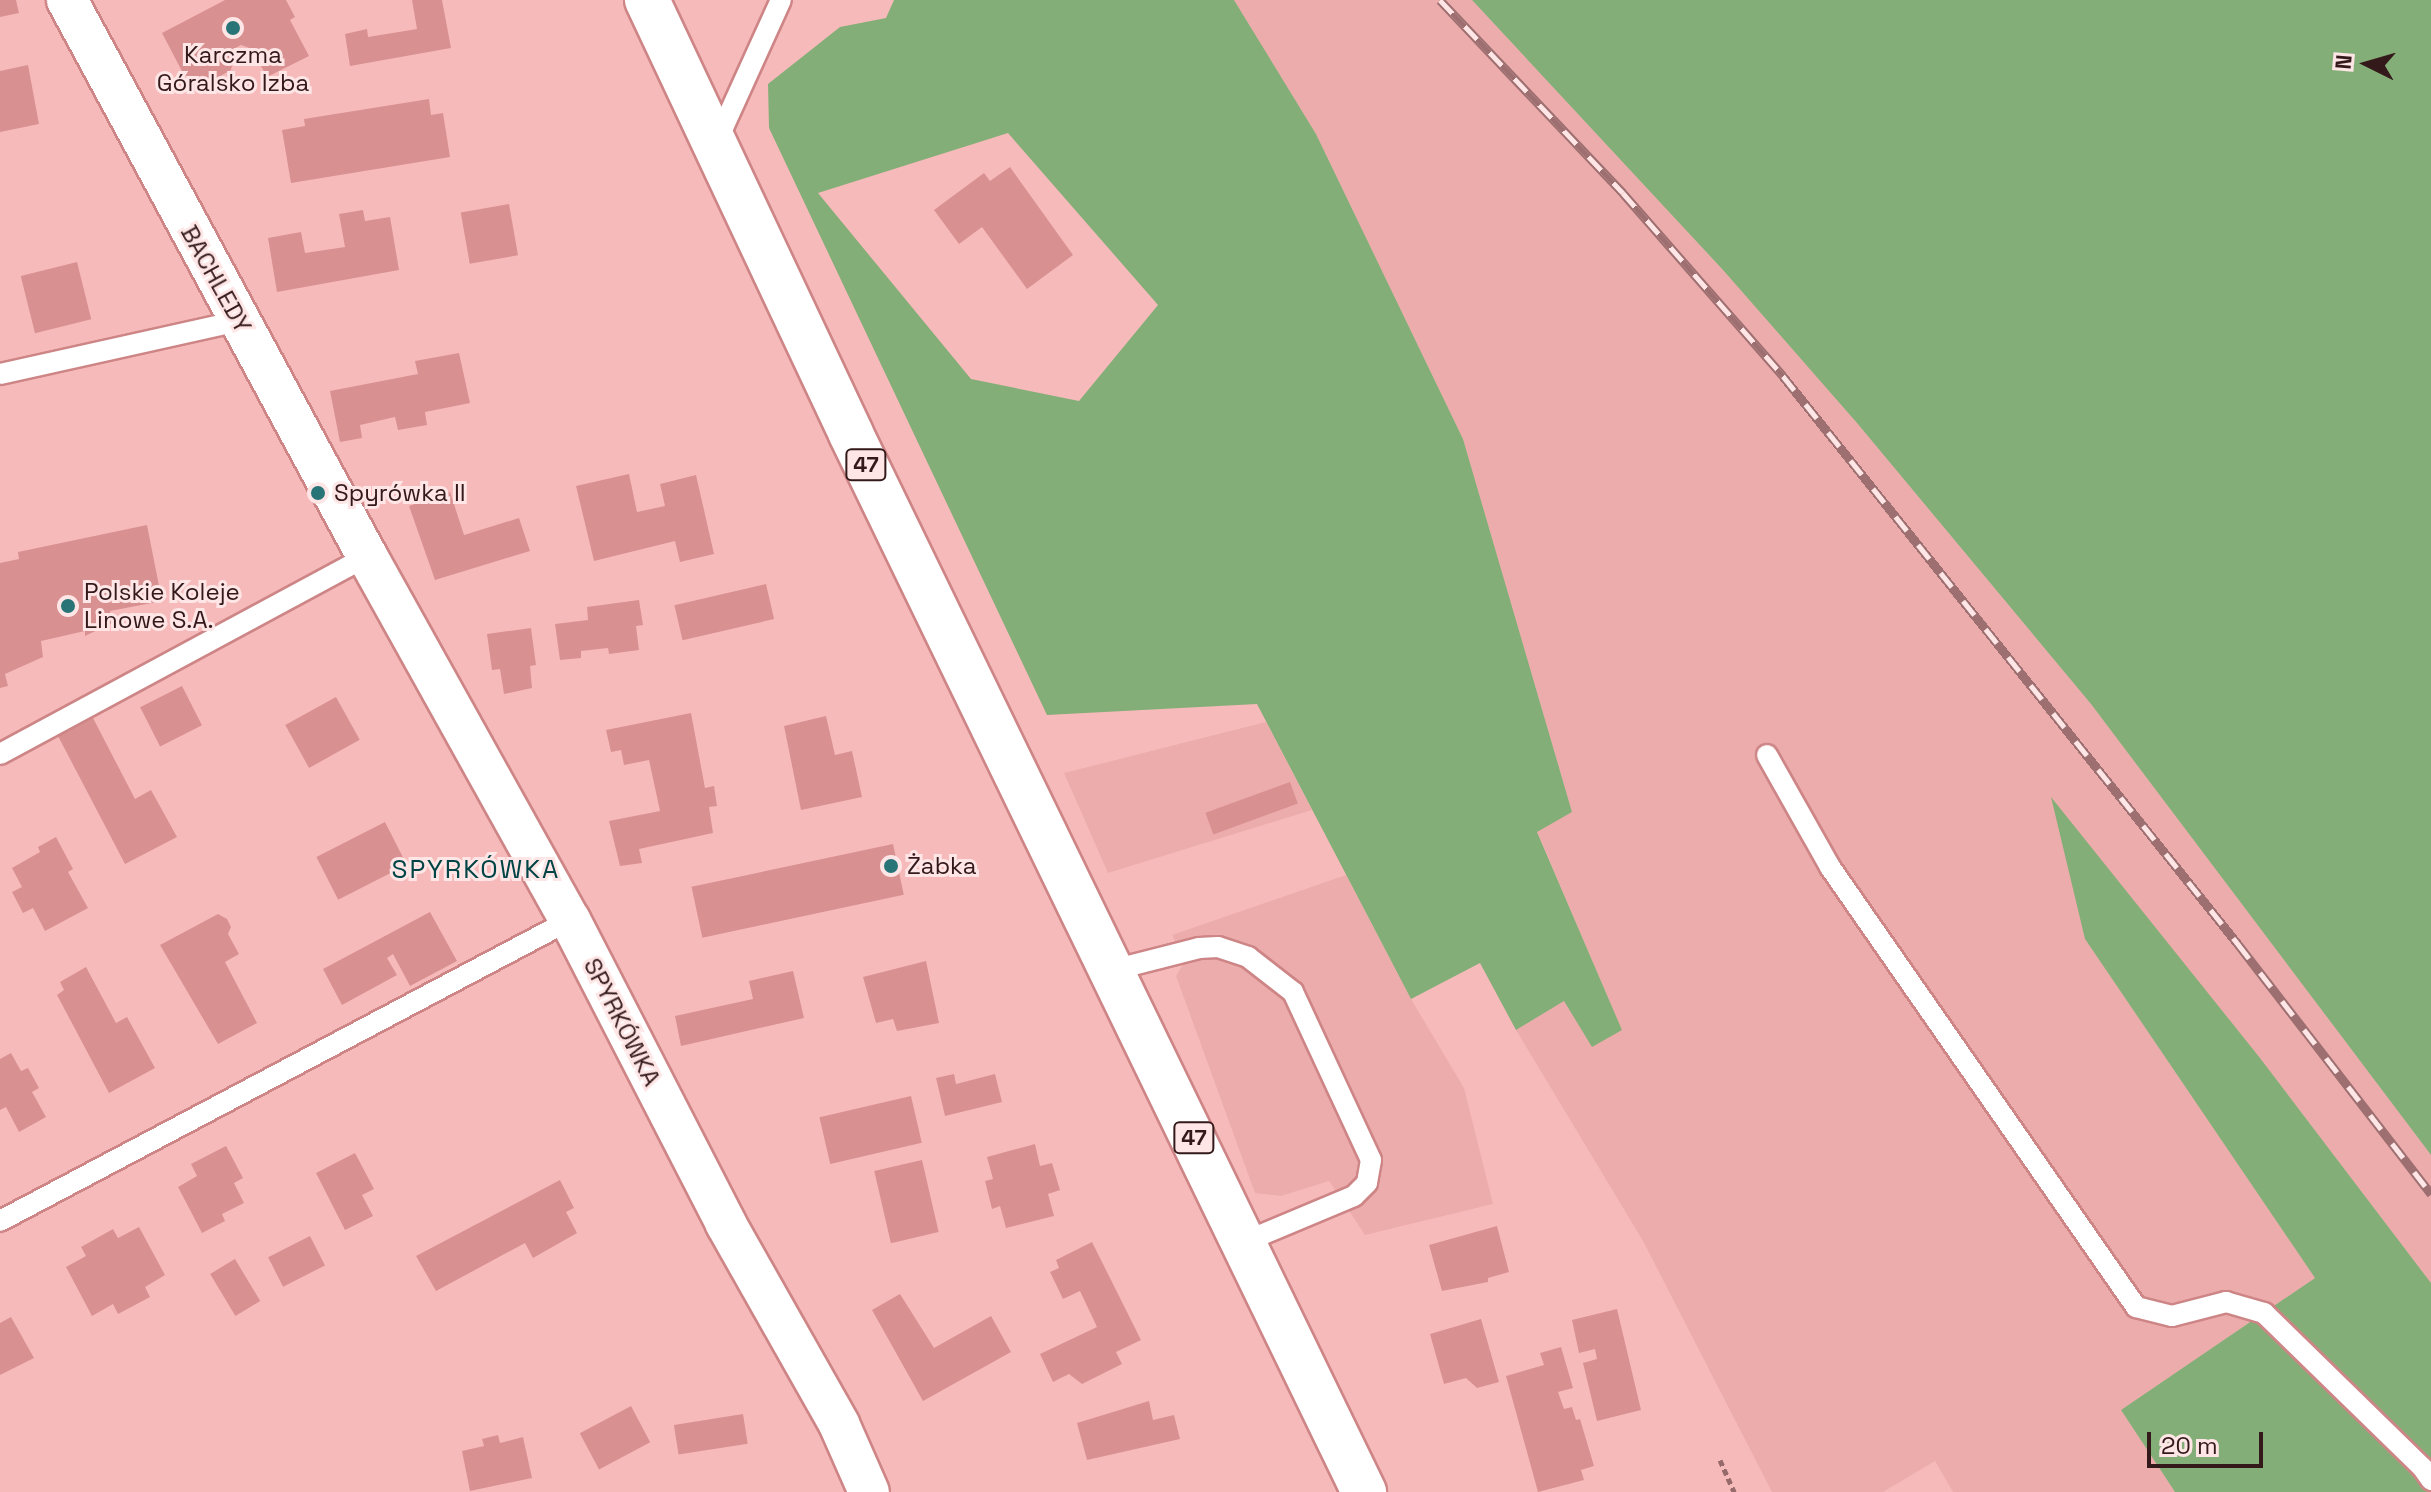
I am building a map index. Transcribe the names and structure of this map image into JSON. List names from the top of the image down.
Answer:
{
  "streets": {
    "main road": ["47"],
    "street": ["BACHLEDY", "SPYRKÓWKA"]
  },
  "crossings": [
    ["BACHLEDY", "SPYRKÓWKA"]
  ],
  "districts": ["SPYRKÓWKA"],
  "places": [
    "Karczma Góralsko Izba",
    "Spyrówka II",
    "Polskie Koleje Linowe S.A.",
    "Żabka"
  ],
  "scale_bar": "20 m",
  "north": "left"
}
